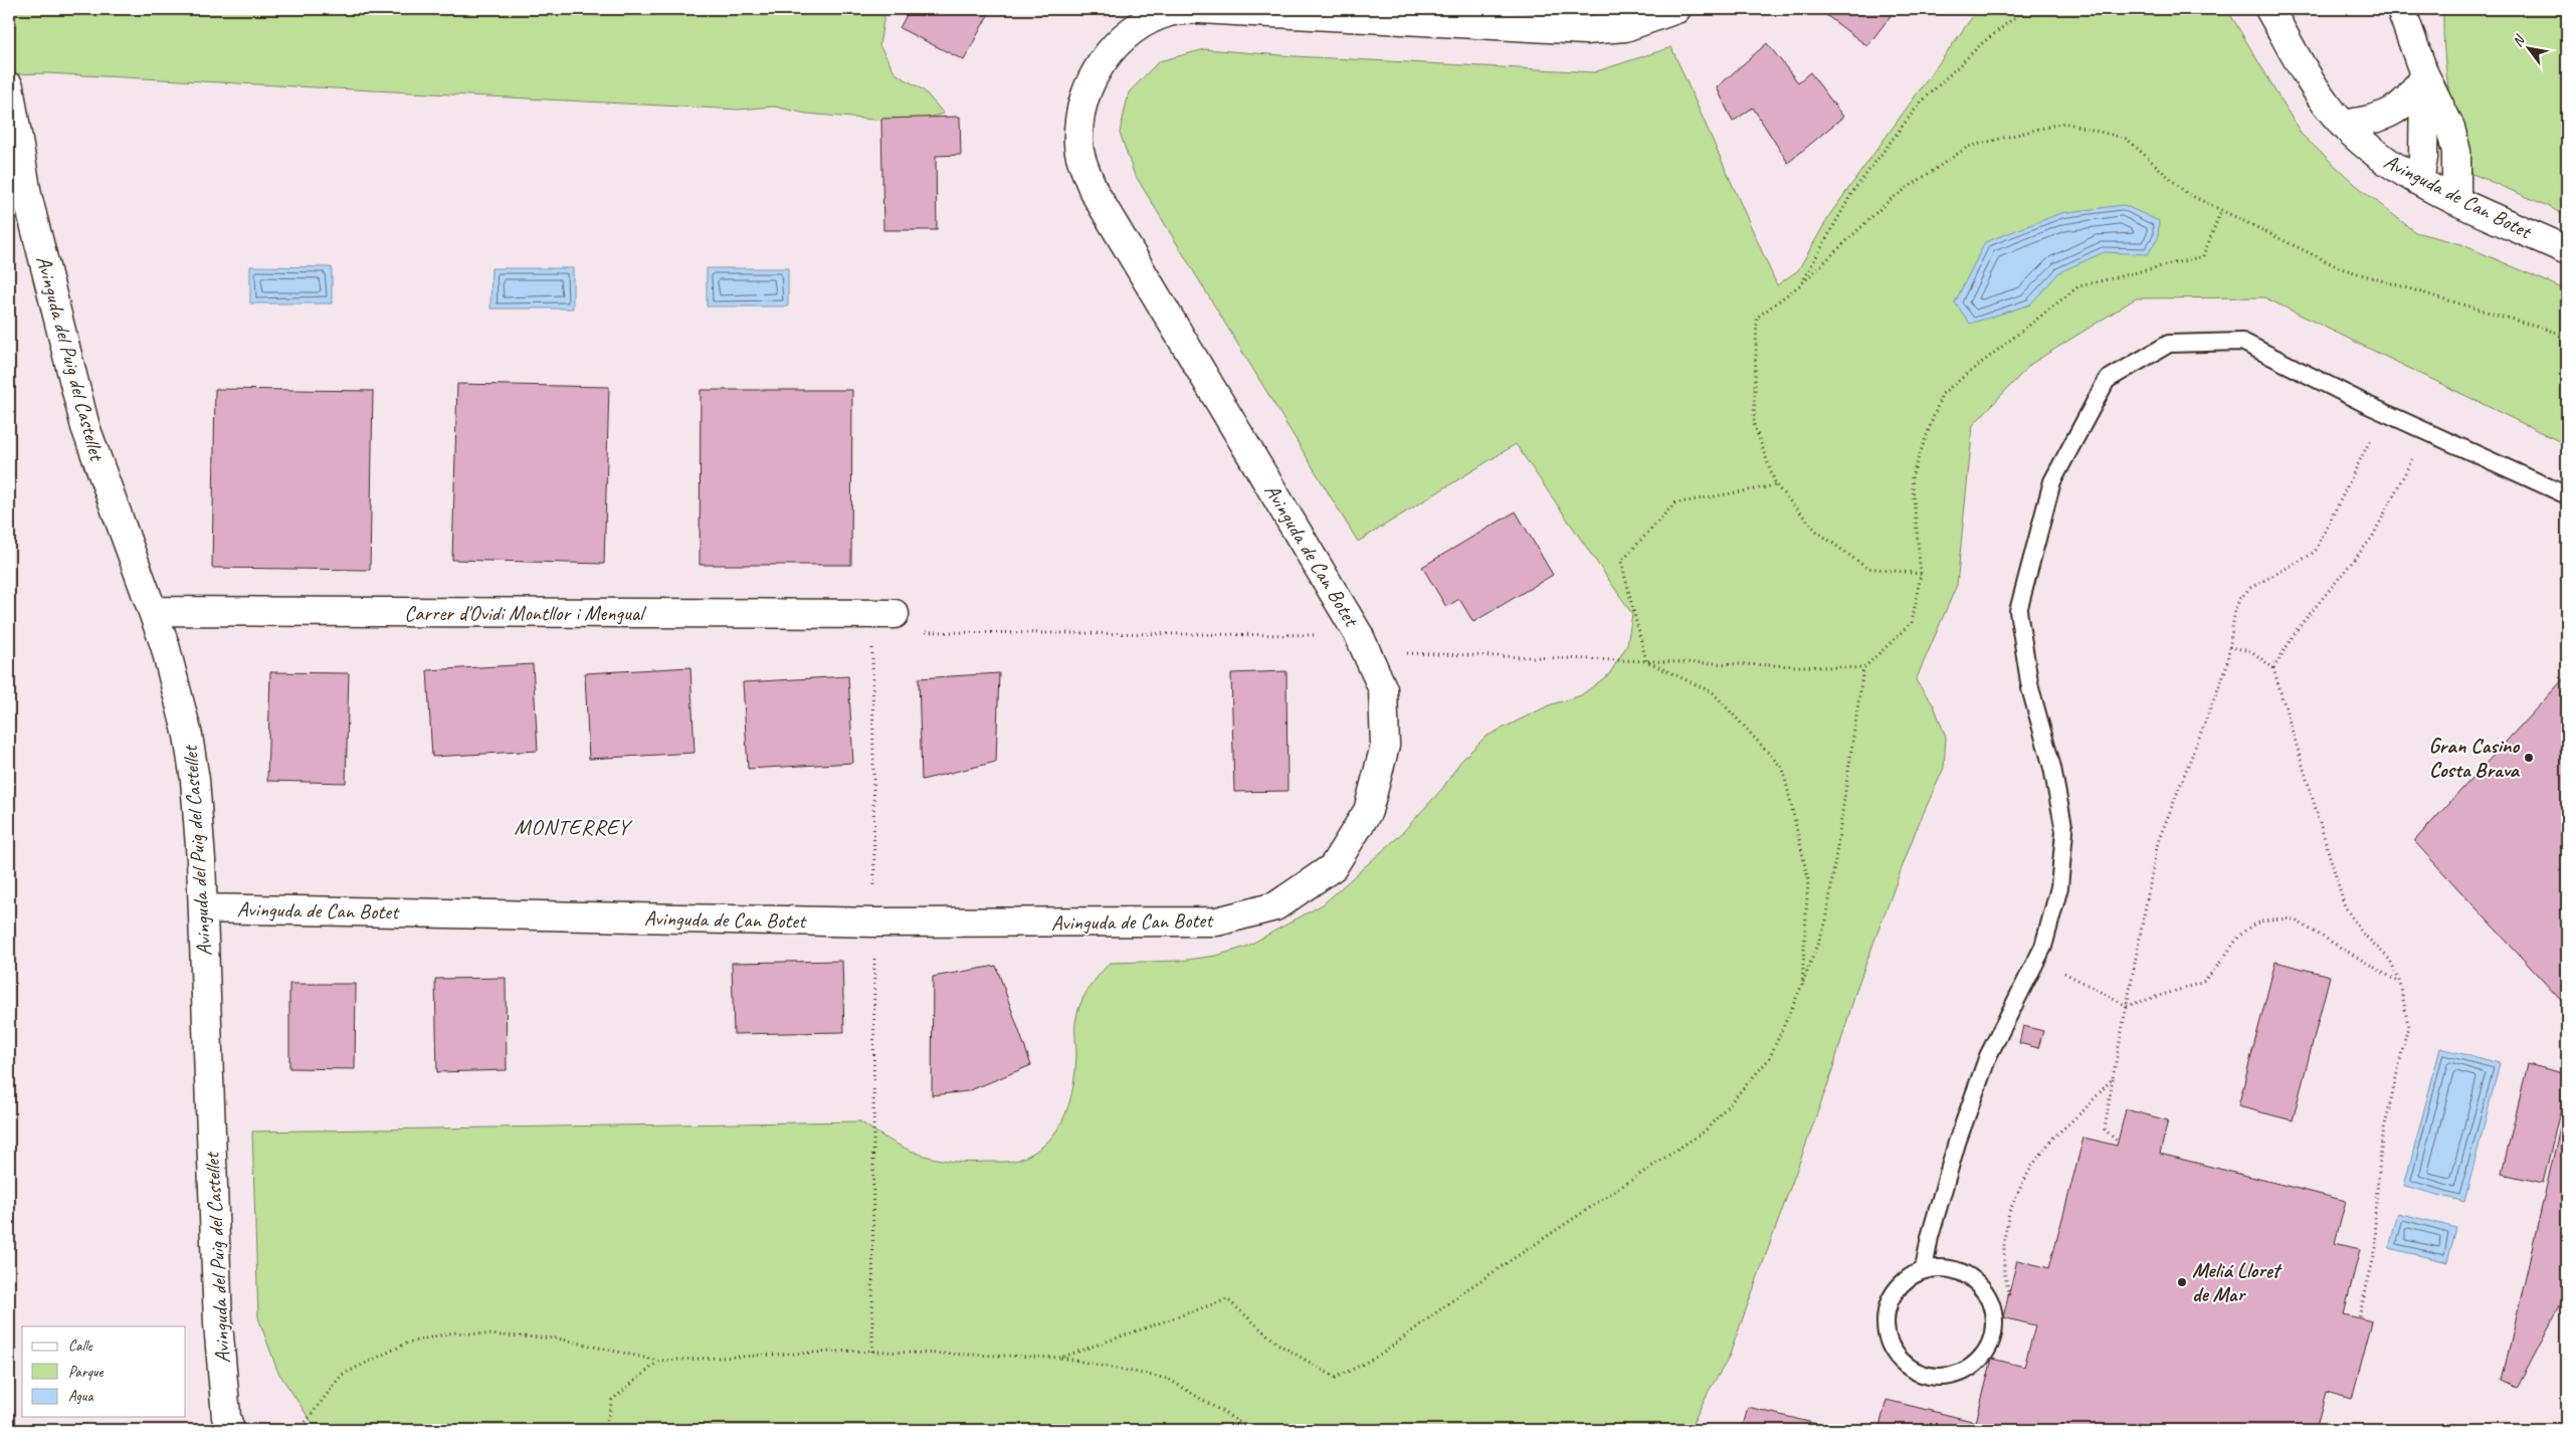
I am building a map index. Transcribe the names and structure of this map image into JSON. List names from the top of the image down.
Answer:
{
  "streets": {
    "street": ["Avinguda de Can Botet", "Avinguda del Puig del Castellet", "Carrer d'Ovidi Montllor i Mengual"]
  },
  "crossings": [
    ["Avinguda de Can Botet", "Avinguda del Puig del Castellet"],
    ["Avinguda del Puig del Castellet", "Carrer d'Ovidi Montllor i Mengual"]
  ],
  "districts": ["MONTERREY"],
  "places": ["Gran Casino Costa Brava", "Meliá Lloret de Mar"],
  "legend": ["Calle", "Parque", "Agua"],
  "north": "top left"
}
